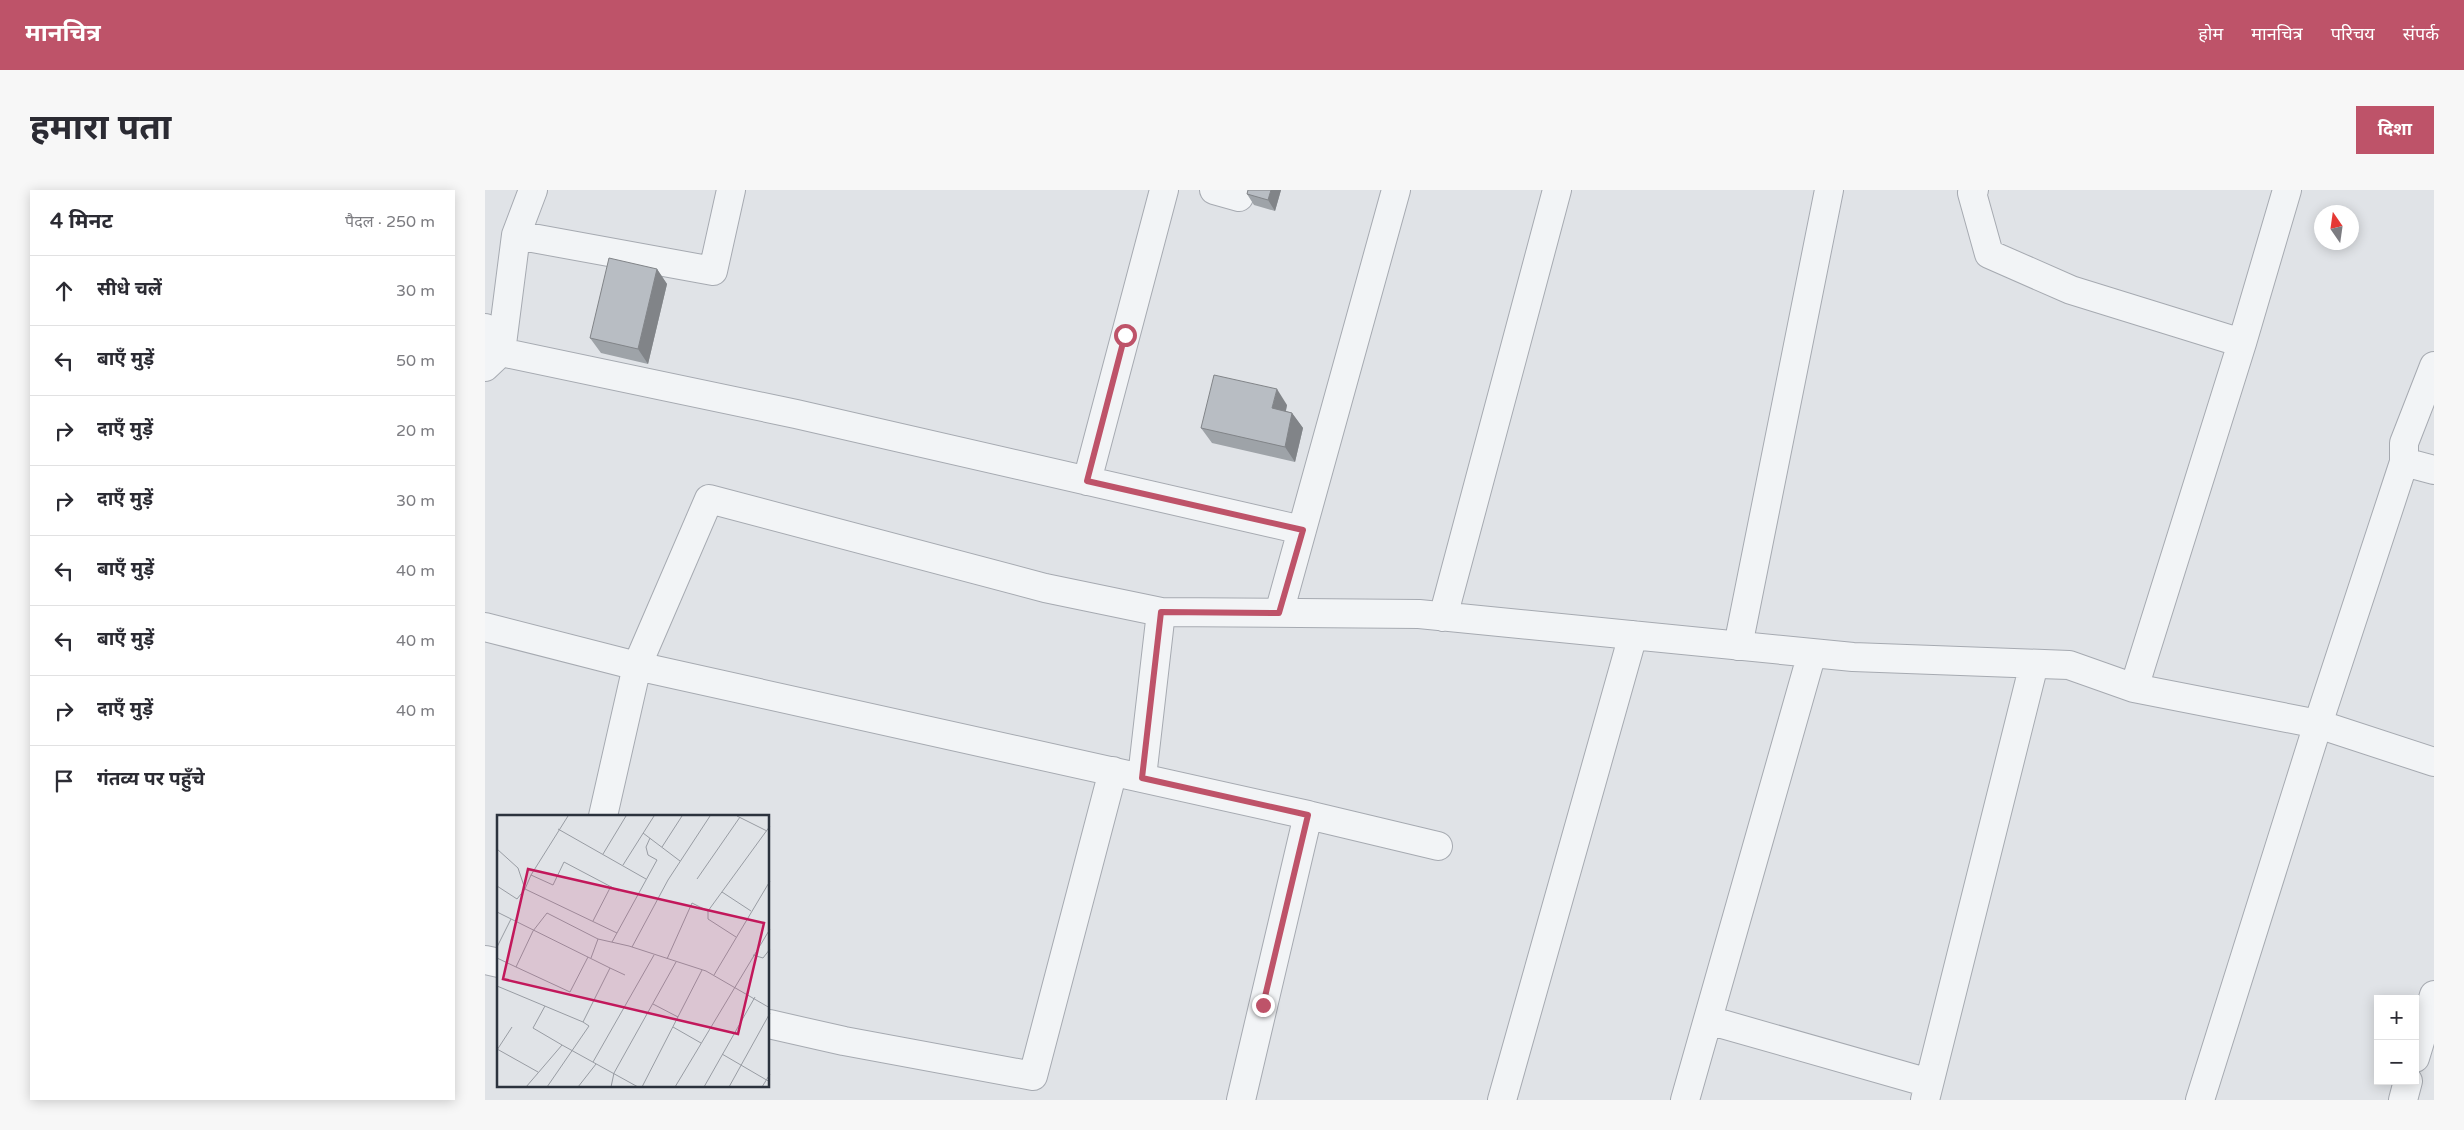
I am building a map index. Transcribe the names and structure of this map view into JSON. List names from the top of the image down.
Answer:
{
  "north": "top",
  "page": {
    "header": "मानचित्र",
    "nav": [
      "होम",
      "मानचित्र",
      "परिचय",
      "संपर्क"
    ],
    "buttons": "दिशा",
    "title": "हमारा पता",
    "heading": ["4 मिनट", "पैदल · 250 m"],
    "list": [
      ["सीधे चलें", "30 m"],
      ["बाएँ मुड़ें", "50 m"],
      ["दाएँ मुड़ें", "20 m"],
      ["दाएँ मुड़ें", "30 m"],
      ["बाएँ मुड़ें", "40 m"],
      ["बाएँ मुड़ें", "40 m"],
      ["दाएँ मुड़ें", "40 m"],
      "गंतव्य पर पहुँचे"
    ],
    "map_buttons": ["+", "−"]
  }
}
